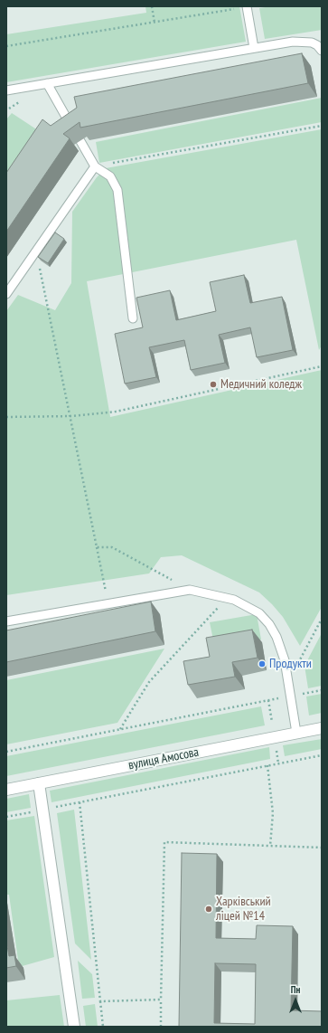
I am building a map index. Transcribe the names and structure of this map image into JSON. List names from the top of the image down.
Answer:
{
  "streets": {
    "street": ["вулиця Амосова"]
  },
  "places": ["Медичний коледж", "Продукти", "Харківський ліцей №14"],
  "north": "top"
}
